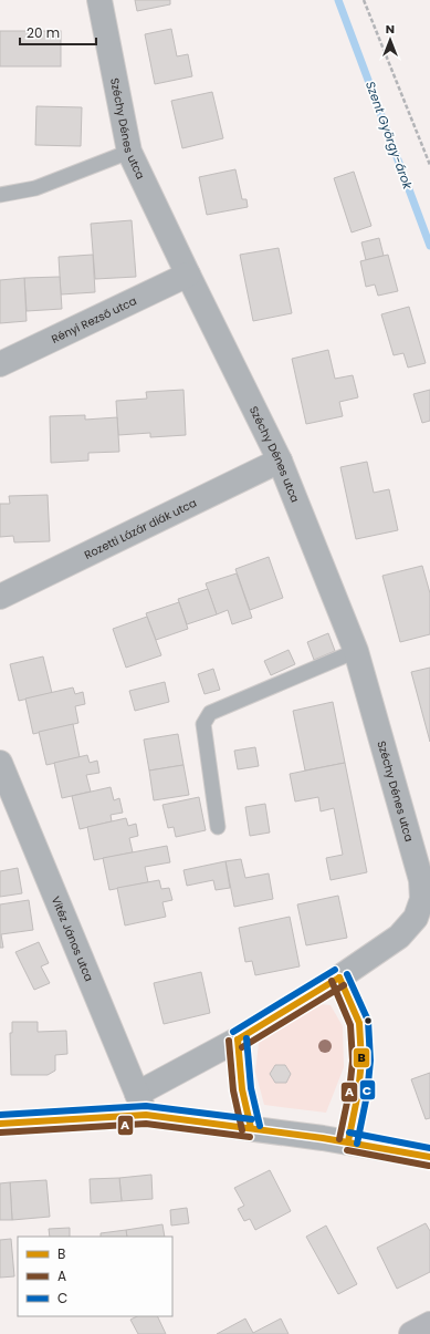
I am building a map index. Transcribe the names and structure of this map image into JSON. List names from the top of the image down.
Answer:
{
  "streets": {
    "street": [
      "Széchy Dénes utca",
      "Rényi Rezső utca",
      "Rozetti Lázár diák utca",
      "Vitéz János utca"
    ]
  },
  "crossings": [
    ["Széchy Dénes utca", "Rényi Rezső utca"],
    ["Széchy Dénes utca", "Rozetti Lázár diák utca"]
  ],
  "water": ["Szent György-árok"],
  "lines": ["transit line C", "transit line B", "transit line A"],
  "legend": ["B", "A", "C"],
  "scale_bar": "20 m",
  "north": "top"
}
